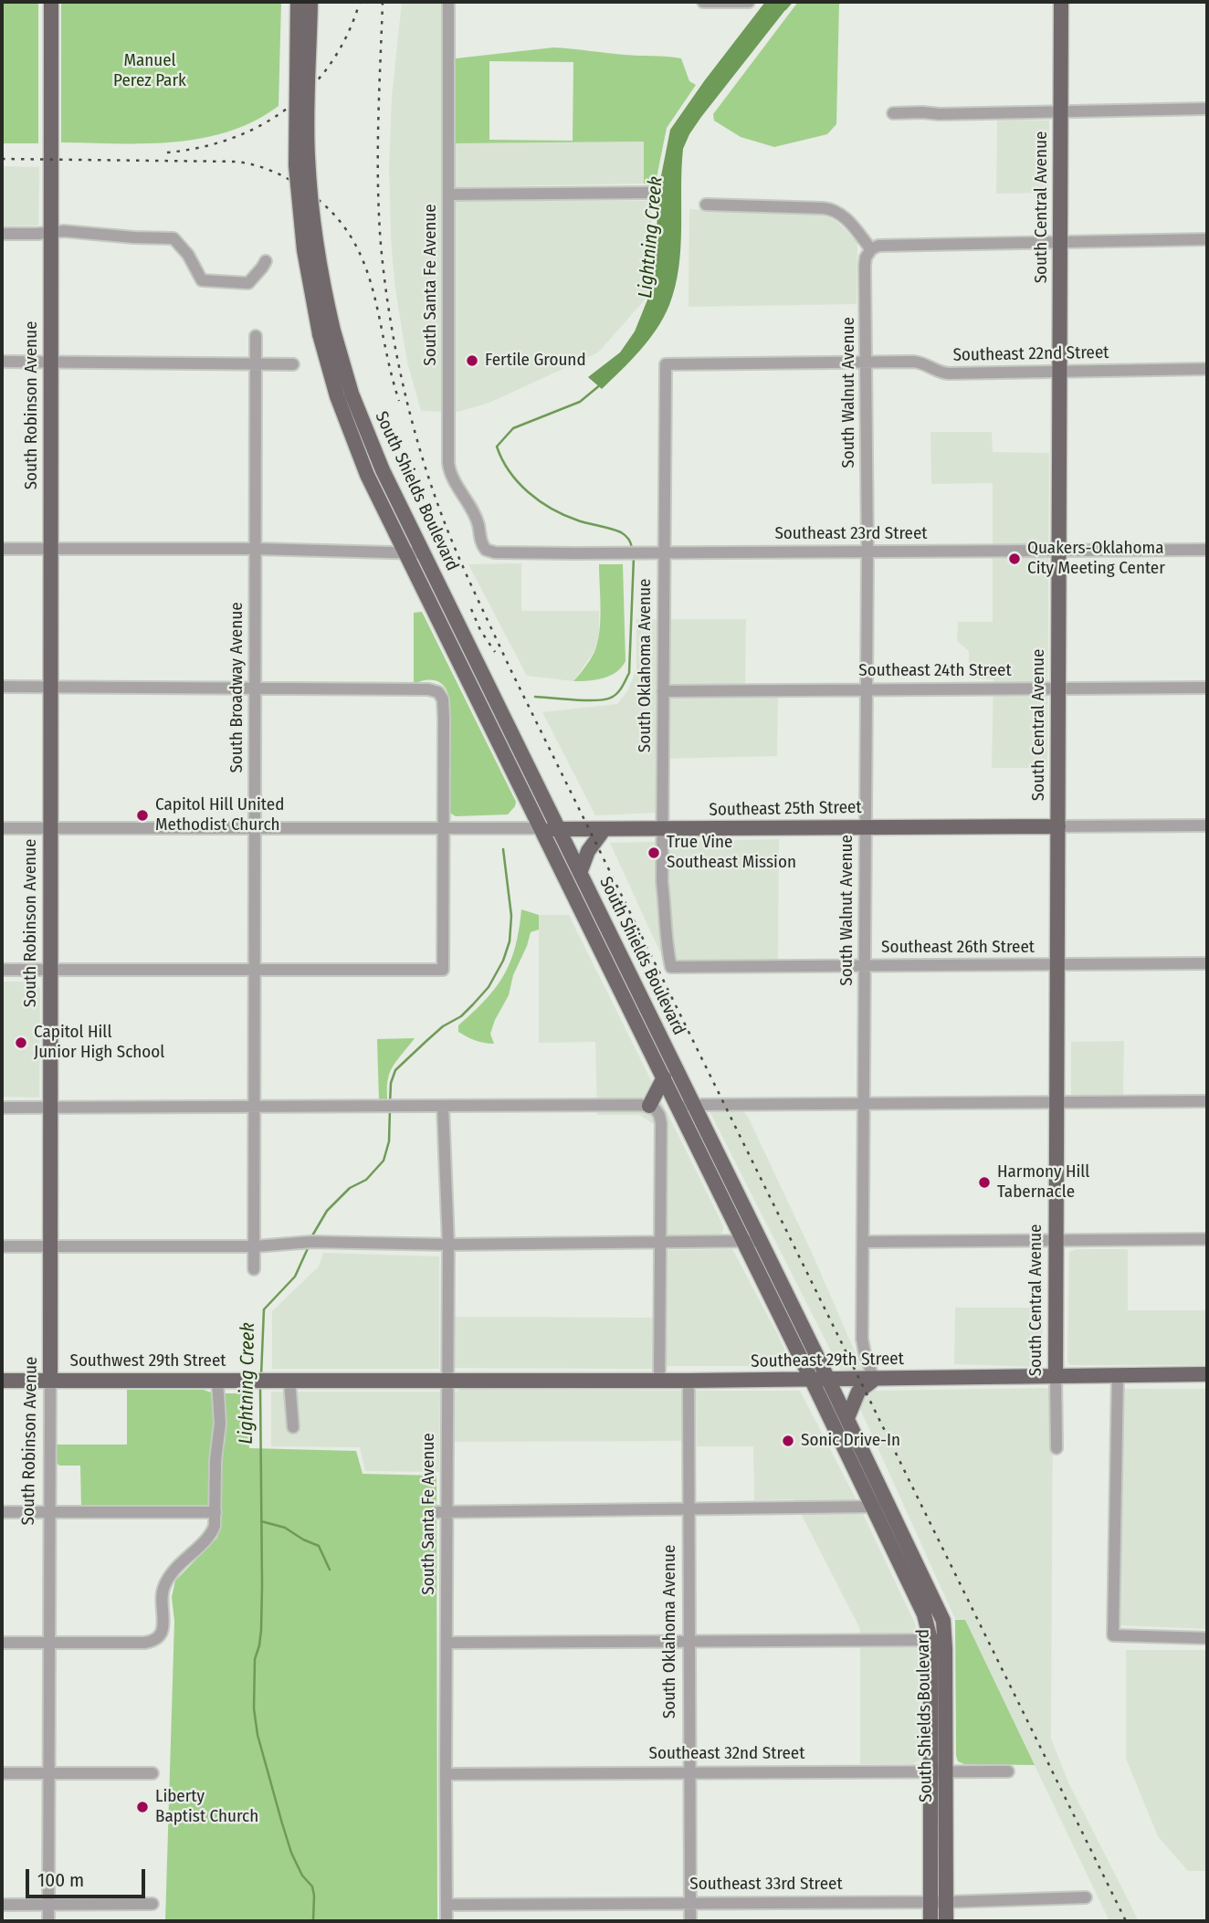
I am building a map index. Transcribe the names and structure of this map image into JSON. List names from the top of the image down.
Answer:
{
  "streets": {
    "main road": [
      "South Central Avenue",
      "South Robinson Avenue",
      "South Shields Boulevard",
      "Southeast 25th Street",
      "Southeast 29th Street",
      "Southwest 29th Street"
    ],
    "street": [
      "South Santa Fe Avenue",
      "Southeast 22nd Street",
      "South Walnut Avenue",
      "Southeast 23rd Street",
      "South Oklahoma Avenue",
      "Southeast 24th Street",
      "South Broadway Avenue",
      "Southeast 26th Street",
      "Southeast 32nd Street",
      "Southeast 33rd Street"
    ]
  },
  "crossings": [
    ["South Central Avenue", "Southeast 22nd Street"],
    ["South Central Avenue", "Southeast 23rd Street"],
    ["South Central Avenue", "Southeast 24th Street"],
    ["South Central Avenue", "Southeast 25th Street"],
    ["South Central Avenue", "Southeast 26th Street"],
    ["South Central Avenue", "Southeast 29th Street"],
    ["South Santa Fe Avenue", "Southeast 23rd Street"],
    ["South Santa Fe Avenue", "Southeast 29th Street"],
    ["South Santa Fe Avenue", "Southwest 29th Street"],
    ["South Santa Fe Avenue", "Southeast 32nd Street"],
    ["South Santa Fe Avenue", "Southeast 33rd Street"],
    ["Southeast 22nd Street", "South Walnut Avenue"],
    ["Southeast 22nd Street", "South Oklahoma Avenue"],
    ["South Walnut Avenue", "Southeast 23rd Street"],
    ["South Walnut Avenue", "Southeast 24th Street"],
    ["South Walnut Avenue", "Southeast 25th Street"],
    ["South Walnut Avenue", "Southeast 26th Street"],
    ["South Walnut Avenue", "Southeast 29th Street"],
    ["South Robinson Avenue", "Southeast 25th Street"],
    ["South Robinson Avenue", "Southwest 29th Street"],
    ["South Shields Boulevard", "Southeast 25th Street"],
    ["South Shields Boulevard", "Southeast 29th Street"],
    ["South Shields Boulevard", "Southeast 32nd Street"],
    ["South Shields Boulevard", "Southeast 33rd Street"],
    ["Southeast 23rd Street", "South Oklahoma Avenue"],
    ["South Oklahoma Avenue", "Southeast 24th Street"],
    ["South Oklahoma Avenue", "Southeast 25th Street"],
    ["South Oklahoma Avenue", "Southeast 26th Street"],
    ["South Oklahoma Avenue", "Southeast 29th Street"],
    ["South Oklahoma Avenue", "Southeast 32nd Street"],
    ["South Oklahoma Avenue", "Southeast 33rd Street"],
    ["South Broadway Avenue", "Southeast 25th Street"],
    ["Southeast 29th Street", "Southwest 29th Street"]
  ],
  "water": ["Lightning Creek"],
  "parks": ["Manuel Perez Park"],
  "places": [
    "Fertile Ground",
    "Quakers-Oklahoma City Meeting Center",
    "Capitol Hill United Methodist Church",
    "True Vine Southeast Mission",
    "Capitol Hill Junior High School",
    "Harmony Hill Tabernacle",
    "Sonic Drive-In",
    "Liberty Baptist Church"
  ],
  "scale_bar": "100 m"
}
